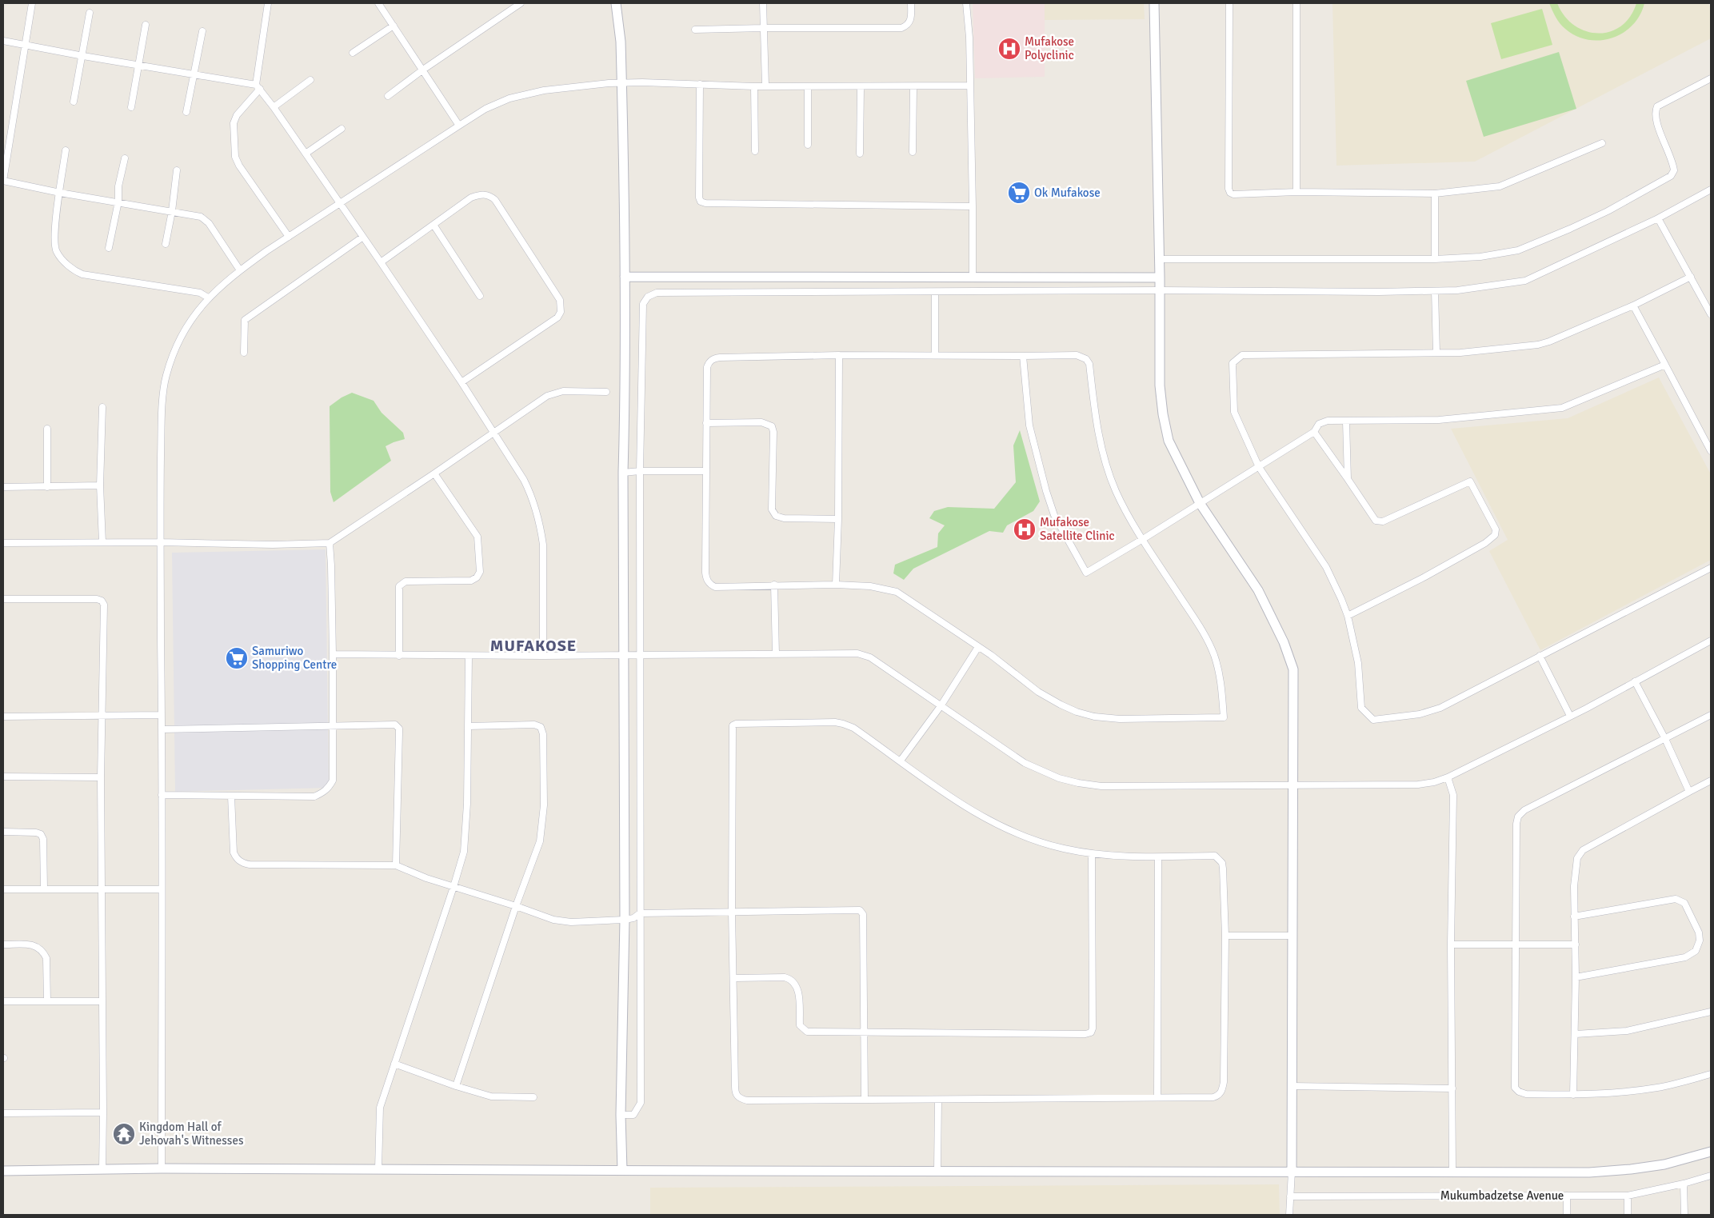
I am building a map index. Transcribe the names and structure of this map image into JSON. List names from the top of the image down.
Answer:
{
  "streets": {
    "street": ["Mukumbadzetse Avenue"]
  },
  "districts": ["MUFAKOSE"],
  "places": {
    "hospital": ["Mufakose Polyclinic", "Mufakose Satellite Clinic"],
    "supermarket": ["Ok Mufakose", "Samuriwo Shopping Centre"],
    "temple": ["Kingdom Hall of Jehovah's Witnesses"]
  }
}
